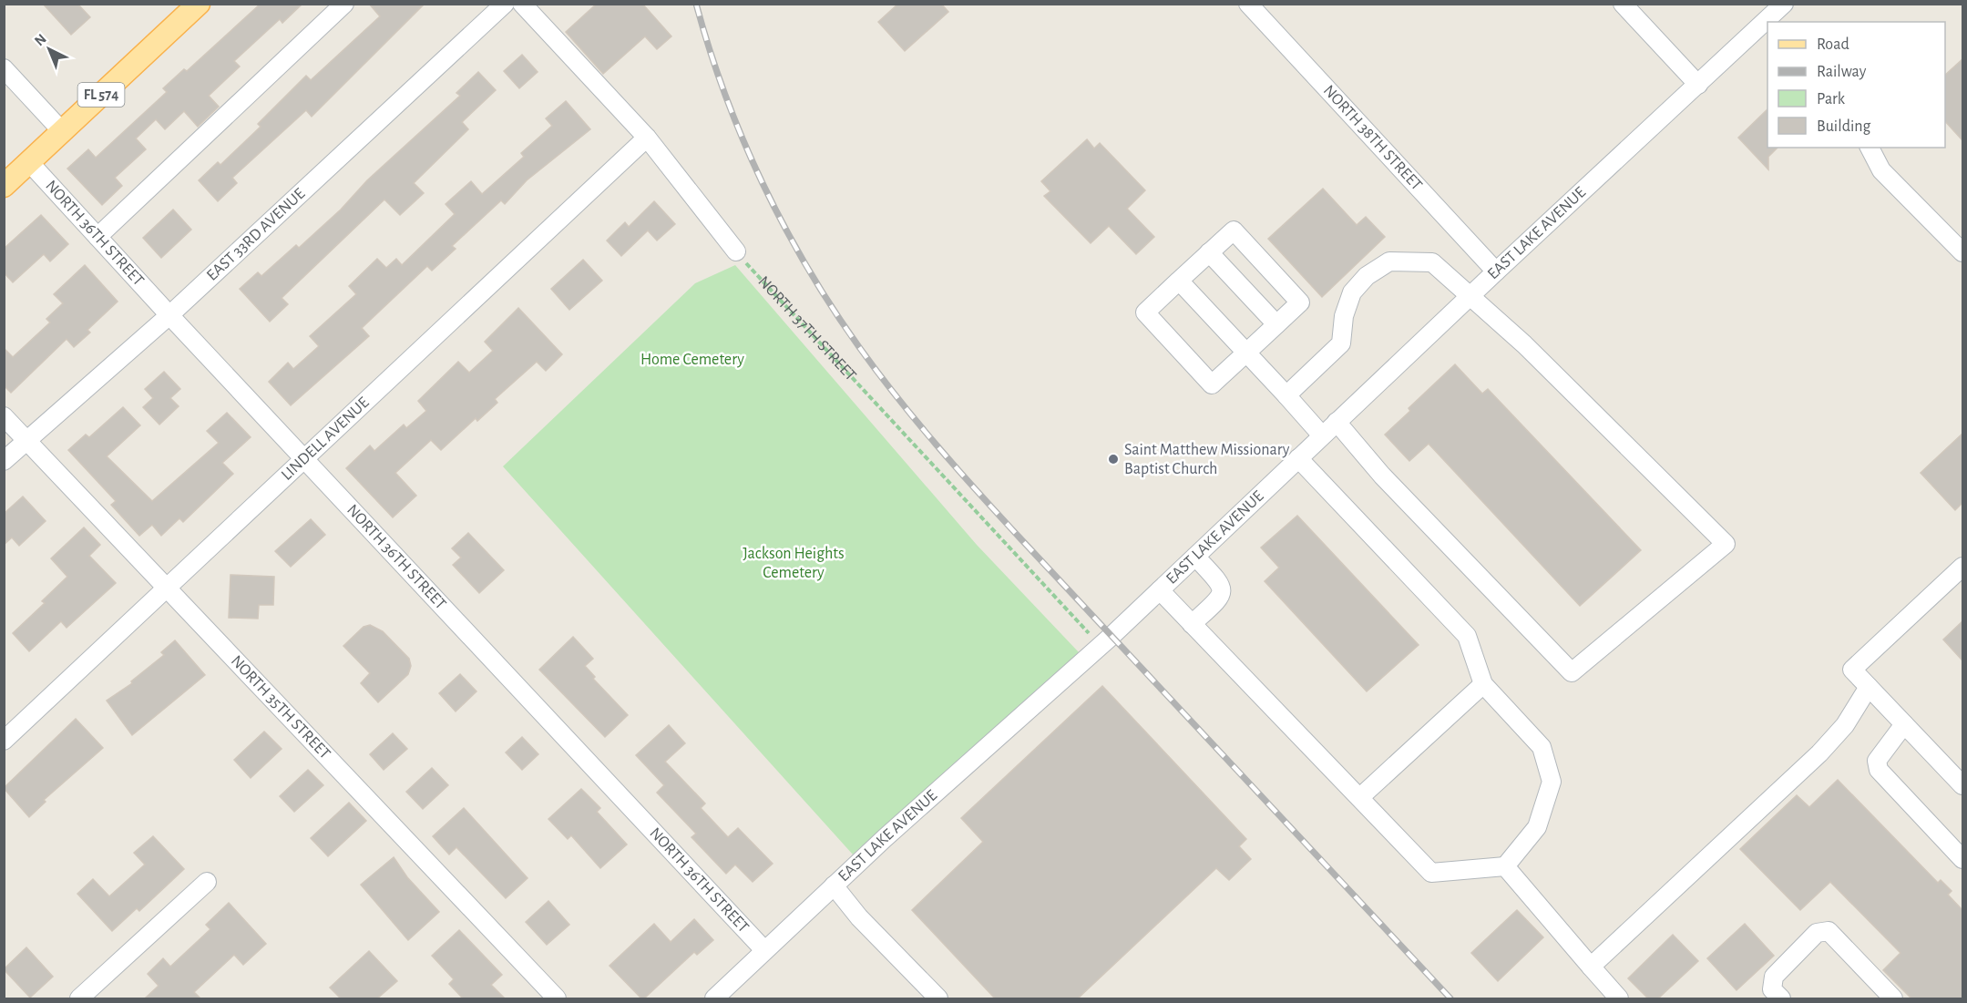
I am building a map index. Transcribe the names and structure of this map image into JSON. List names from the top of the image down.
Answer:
{
  "streets": {
    "main road": ["FL 574"],
    "street": [
      "NORTH 38TH STREET",
      "NORTH 36TH STREET",
      "EAST LAKE AVENUE",
      "EAST 33RD AVENUE",
      "LINDELL AVENUE",
      "NORTH 35TH STREET"
    ],
    "path": ["NORTH 37TH STREET"]
  },
  "crossings": [
    ["FL 574", "NORTH 36TH STREET"],
    ["NORTH 38TH STREET", "EAST LAKE AVENUE"],
    ["NORTH 36TH STREET", "EAST LAKE AVENUE"],
    ["NORTH 36TH STREET", "EAST 33RD AVENUE"],
    ["NORTH 36TH STREET", "LINDELL AVENUE"],
    ["EAST LAKE AVENUE", "NORTH 37TH STREET"],
    ["EAST 33RD AVENUE", "NORTH 35TH STREET"],
    ["LINDELL AVENUE", "NORTH 35TH STREET"]
  ],
  "parks": ["Home Cemetery", "Jackson Heights Cemetery"],
  "places": ["Saint Matthew Missionary Baptist Church"],
  "legend": [
    "Road",
    "Railway",
    "Park",
    "Building"
  ],
  "north": "top left"
}
